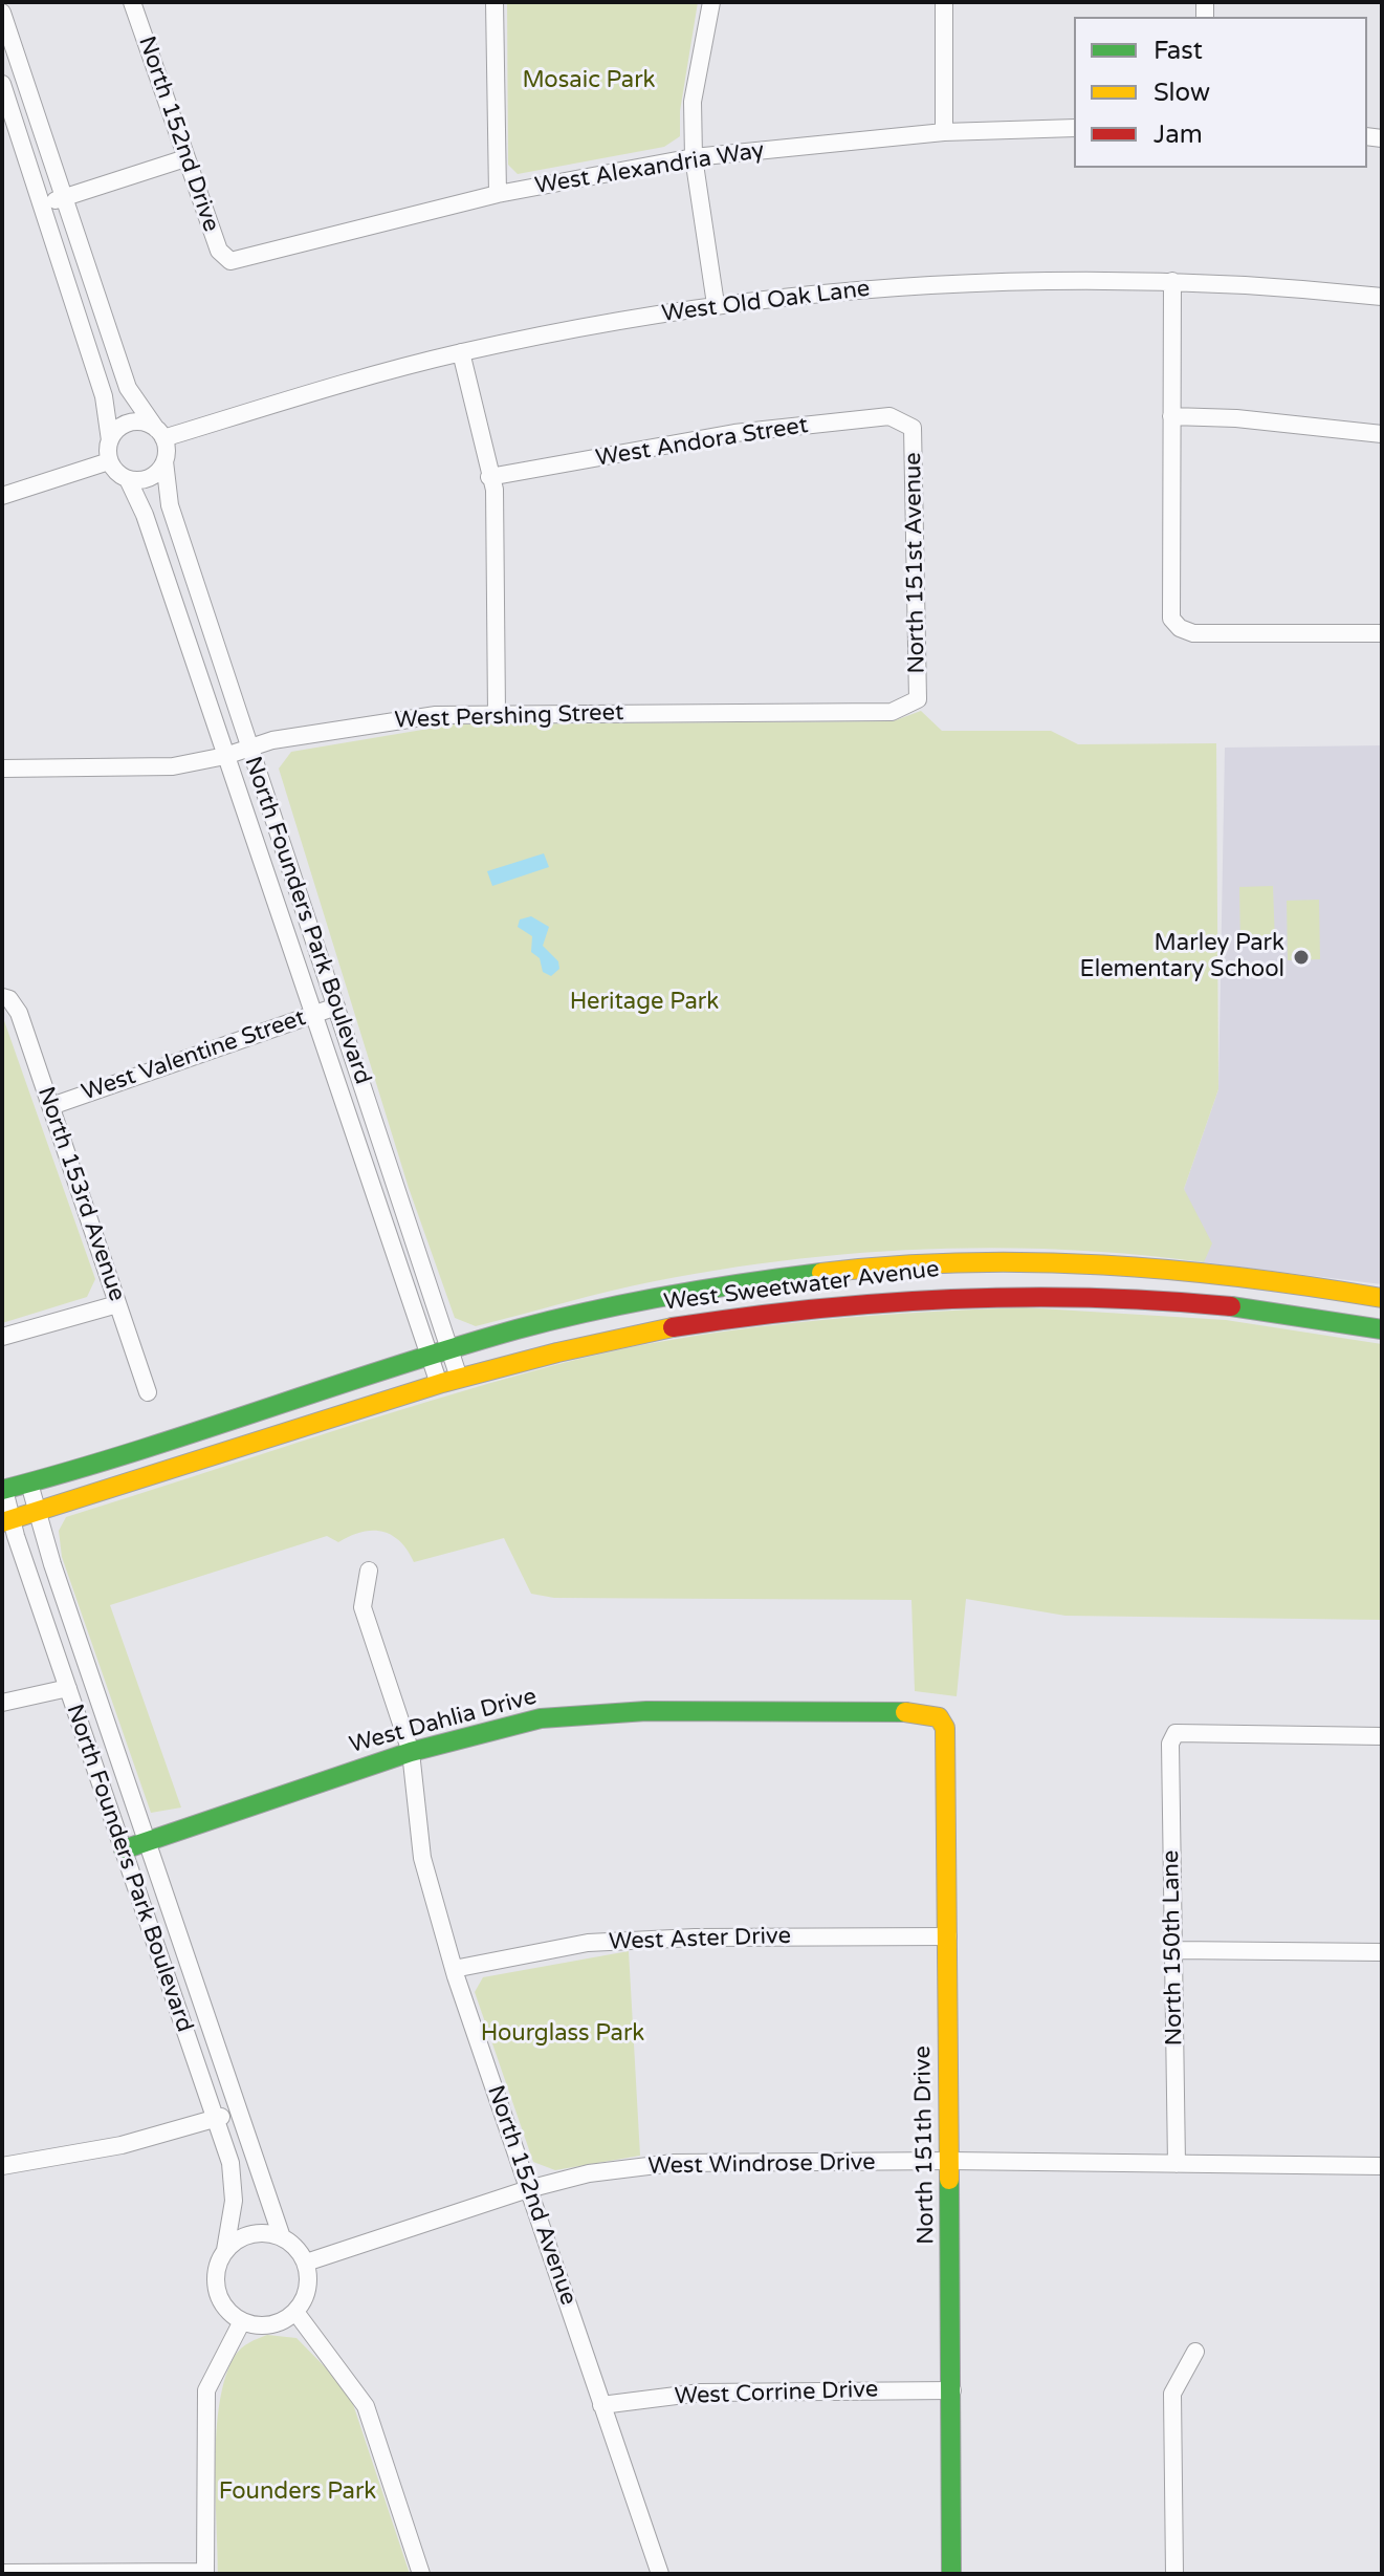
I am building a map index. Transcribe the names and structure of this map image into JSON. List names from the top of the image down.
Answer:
{
  "streets": {
    "street": [
      "North 152nd Drive",
      "West Alexandria Way",
      "West Old Oak Lane",
      "West Andora Street",
      "North 151st Avenue",
      "West Pershing Street",
      "North Founders Park Boulevard",
      "West Valentine Street",
      "North 153rd Avenue",
      "West Sweetwater Avenue",
      "West Dahlia Drive",
      "West Aster Drive",
      "North 150th Lane",
      "North 151th Drive",
      "West Windrose Drive",
      "North 152nd Avenue",
      "West Corrine Drive"
    ]
  },
  "crossings": [
    ["North 152nd Drive", "West Alexandria Way"],
    ["West Old Oak Lane", "North Founders Park Boulevard"],
    ["West Andora Street", "North 151st Avenue"],
    ["North 151st Avenue", "West Pershing Street"],
    ["West Pershing Street", "North Founders Park Boulevard"],
    ["North Founders Park Boulevard", "West Valentine Street"],
    ["North Founders Park Boulevard", "West Sweetwater Avenue"],
    ["North Founders Park Boulevard", "West Dahlia Drive"],
    ["North Founders Park Boulevard", "West Windrose Drive"],
    ["West Valentine Street", "North 153rd Avenue"],
    ["West Dahlia Drive", "North 151th Drive"],
    ["West Dahlia Drive", "North 152nd Avenue"],
    ["West Aster Drive", "North 151th Drive"],
    ["West Aster Drive", "North 152nd Avenue"],
    ["North 150th Lane", "West Windrose Drive"],
    ["North 151th Drive", "West Windrose Drive"],
    ["North 151th Drive", "West Corrine Drive"],
    ["West Windrose Drive", "North 152nd Avenue"],
    ["North 152nd Avenue", "West Corrine Drive"]
  ],
  "parks": [
    "Mosaic Park",
    "Heritage Park",
    "Hourglass Park",
    "Founders Park"
  ],
  "places": ["Marley Park Elementary School"],
  "legend": ["Fast", "Slow", "Jam"]
}
